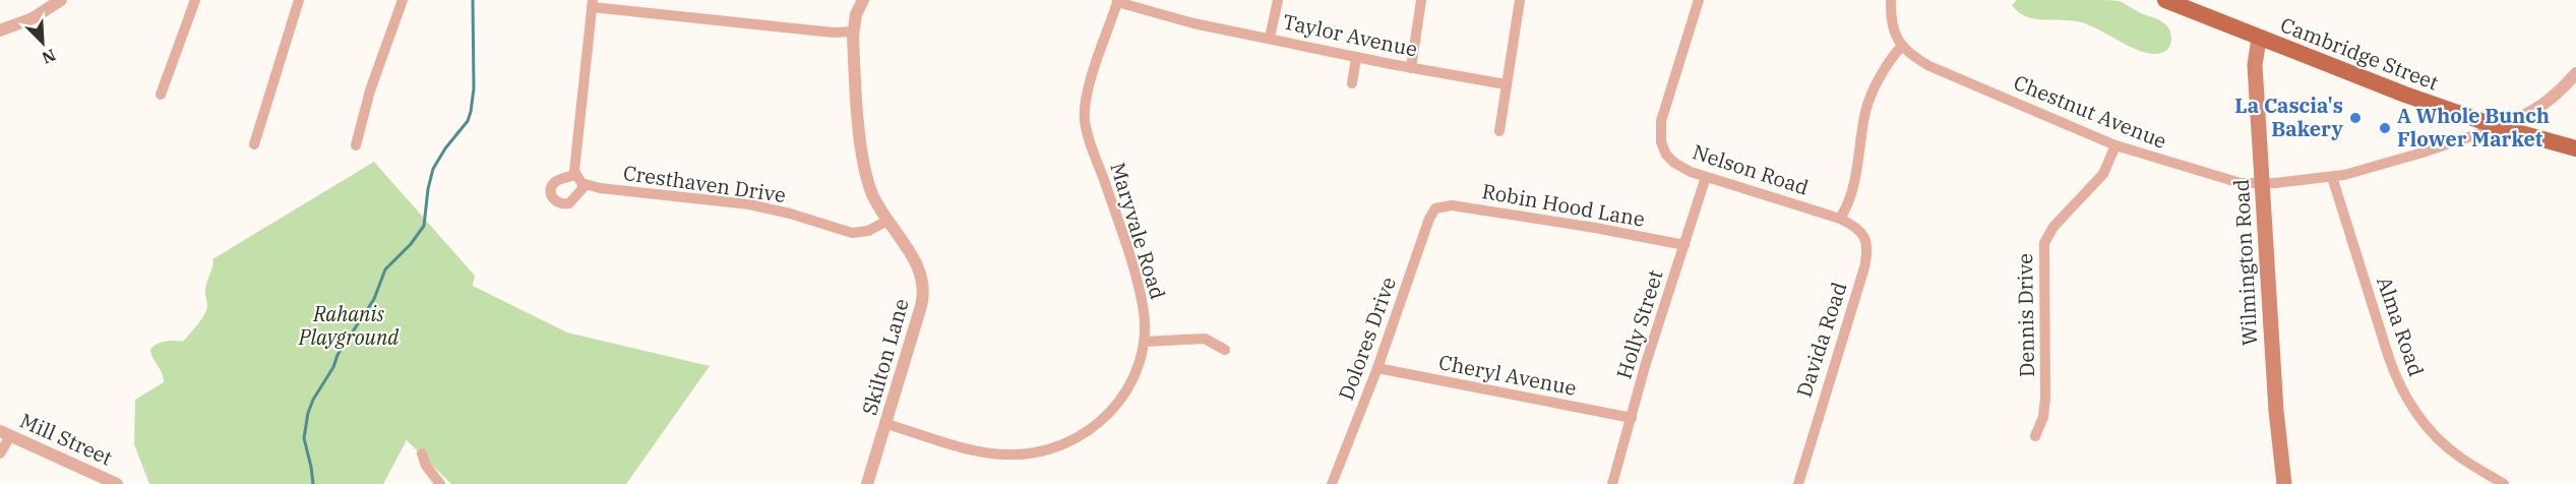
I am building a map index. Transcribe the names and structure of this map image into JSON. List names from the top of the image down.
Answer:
{
  "streets": {
    "main road": ["Cambridge Street", "Wilmington Road"],
    "street": [
      "Taylor Avenue",
      "Chestnut Avenue",
      "Nelson Road",
      "Cresthaven Drive",
      "Robin Hood Lane",
      "Maryvale Road",
      "Dennis Drive",
      "Holly Street",
      "Alma Road",
      "Dolores Drive",
      "Davida Road",
      "Skilton Lane",
      "Cheryl Avenue",
      "Mill Street"
    ]
  },
  "crossings": [
    ["Taylor Avenue", "Maryvale Road"],
    ["Cambridge Street", "Chestnut Avenue"],
    ["Cambridge Street", "Wilmington Road"],
    ["Chestnut Avenue", "Wilmington Road"],
    ["Chestnut Avenue", "Dennis Drive"],
    ["Chestnut Avenue", "Alma Road"],
    ["Nelson Road", "Holly Street"],
    ["Nelson Road", "Davida Road"],
    ["Cresthaven Drive", "Skilton Lane"],
    ["Robin Hood Lane", "Holly Street"],
    ["Robin Hood Lane", "Dolores Drive"],
    ["Maryvale Road", "Skilton Lane"],
    ["Holly Street", "Cheryl Avenue"],
    ["Dolores Drive", "Cheryl Avenue"]
  ],
  "parks": ["Rahanis Playground"],
  "places": ["La Cascia's Bakery", "A Whole Bunch Flower Market"],
  "north": "bottom right"
}
